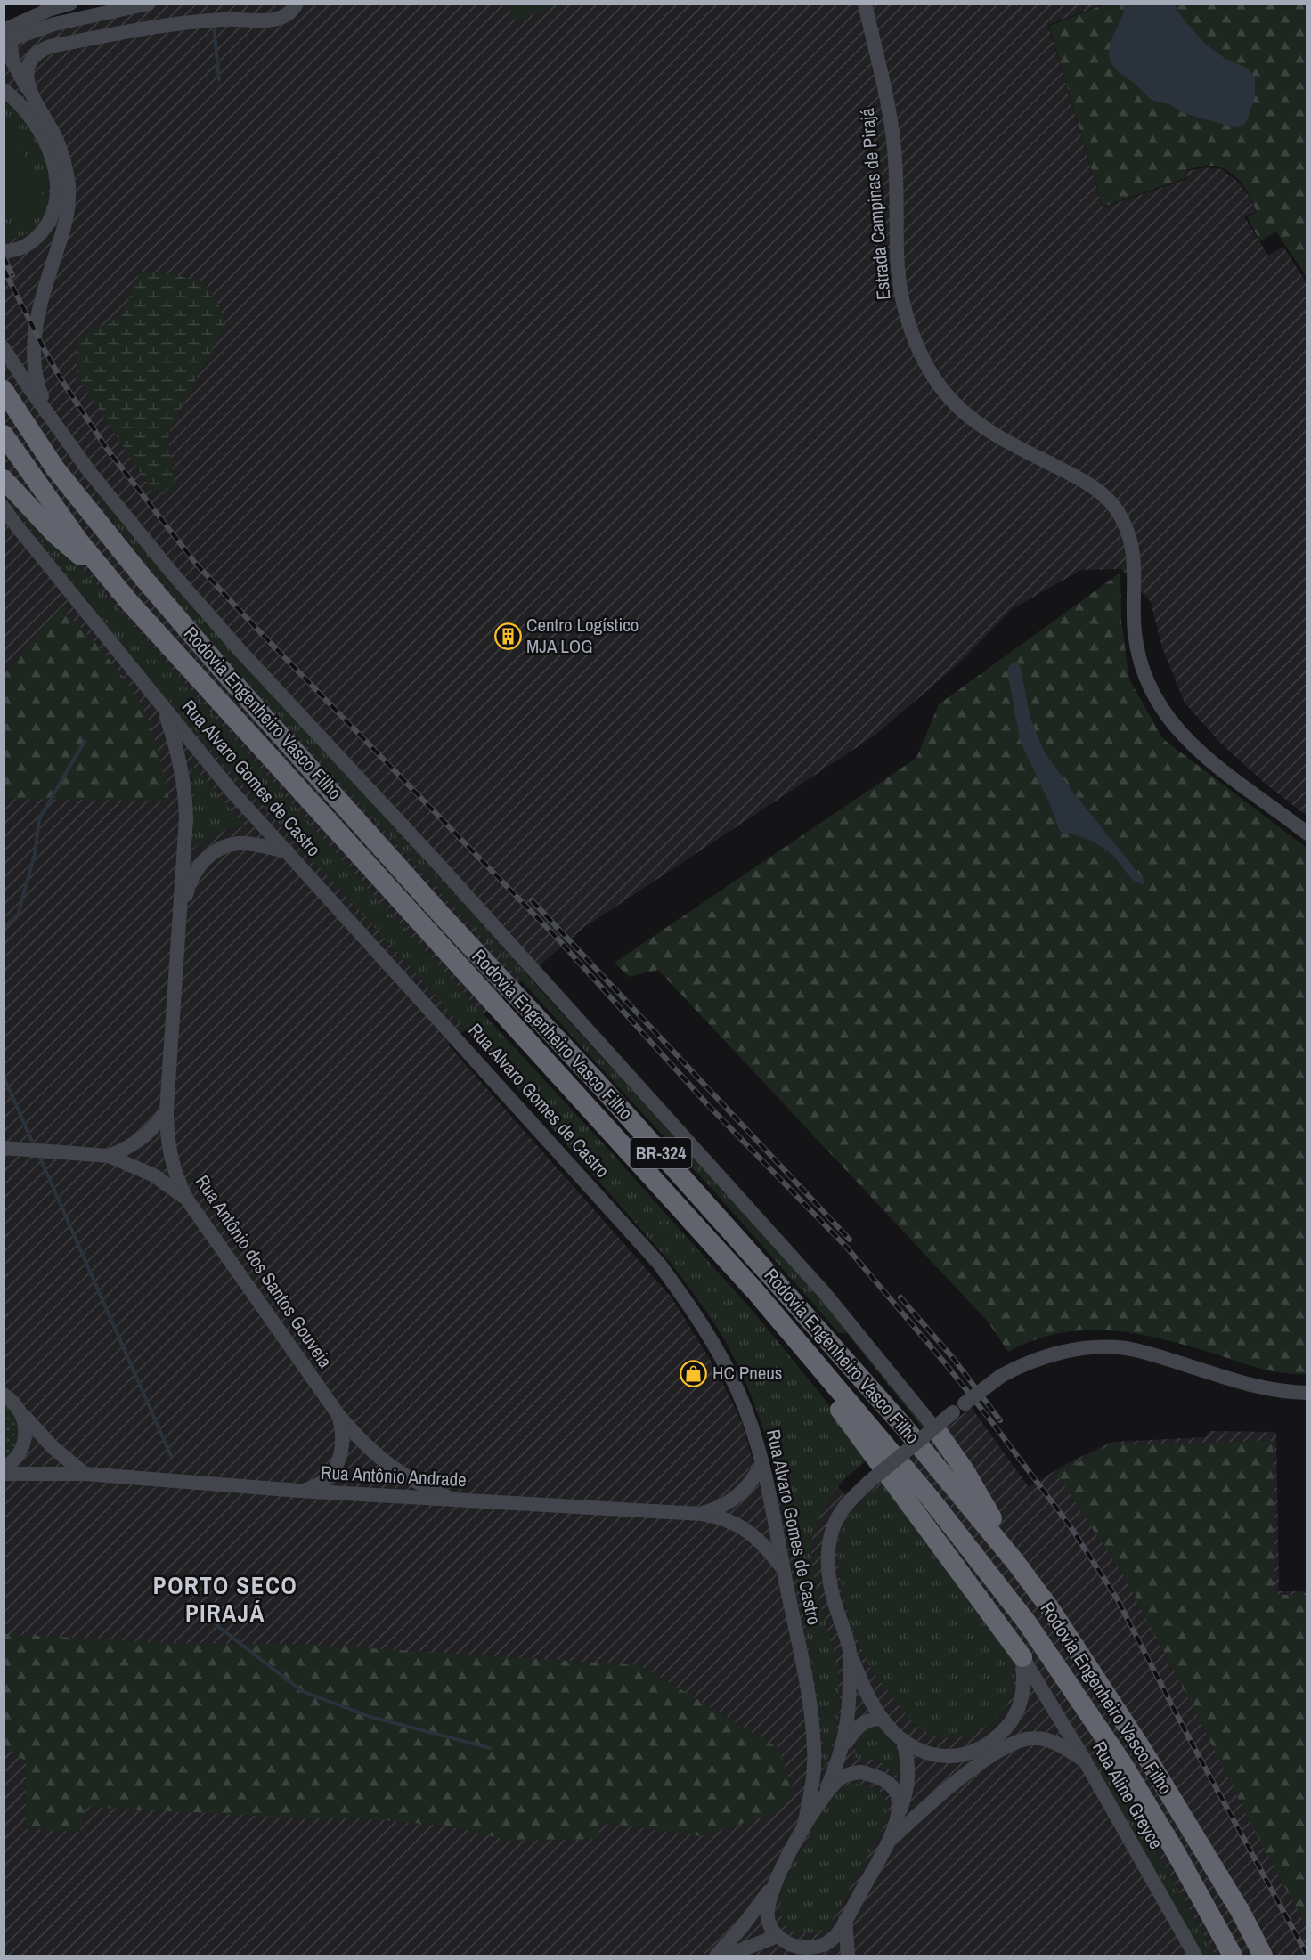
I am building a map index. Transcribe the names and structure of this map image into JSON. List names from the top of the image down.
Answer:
{
  "streets": {
    "highway": ["Rodovia Engenheiro Vasco Filho", "BR-324"],
    "main road": [
      "Estrada Campinas de Pirajá",
      "Rua Alvaro Gomes de Castro",
      "Rua Antônio dos Santos Gouveia",
      "Rua Antônio Andrade",
      "Rua Aline Greyce"
    ]
  },
  "crossings": [
    ["Rua Alvaro Gomes de Castro", "Rua Antônio dos Santos Gouveia"],
    ["Rua Alvaro Gomes de Castro", "Rua Antônio Andrade"],
    ["Rua Antônio dos Santos Gouveia", "Rua Antônio Andrade"]
  ],
  "districts": ["PORTO SECO PIRAJÁ"],
  "places": {
    "building": ["Centro Logístico MJA LOG"],
    "shop": ["HC Pneus"]
  }
}
